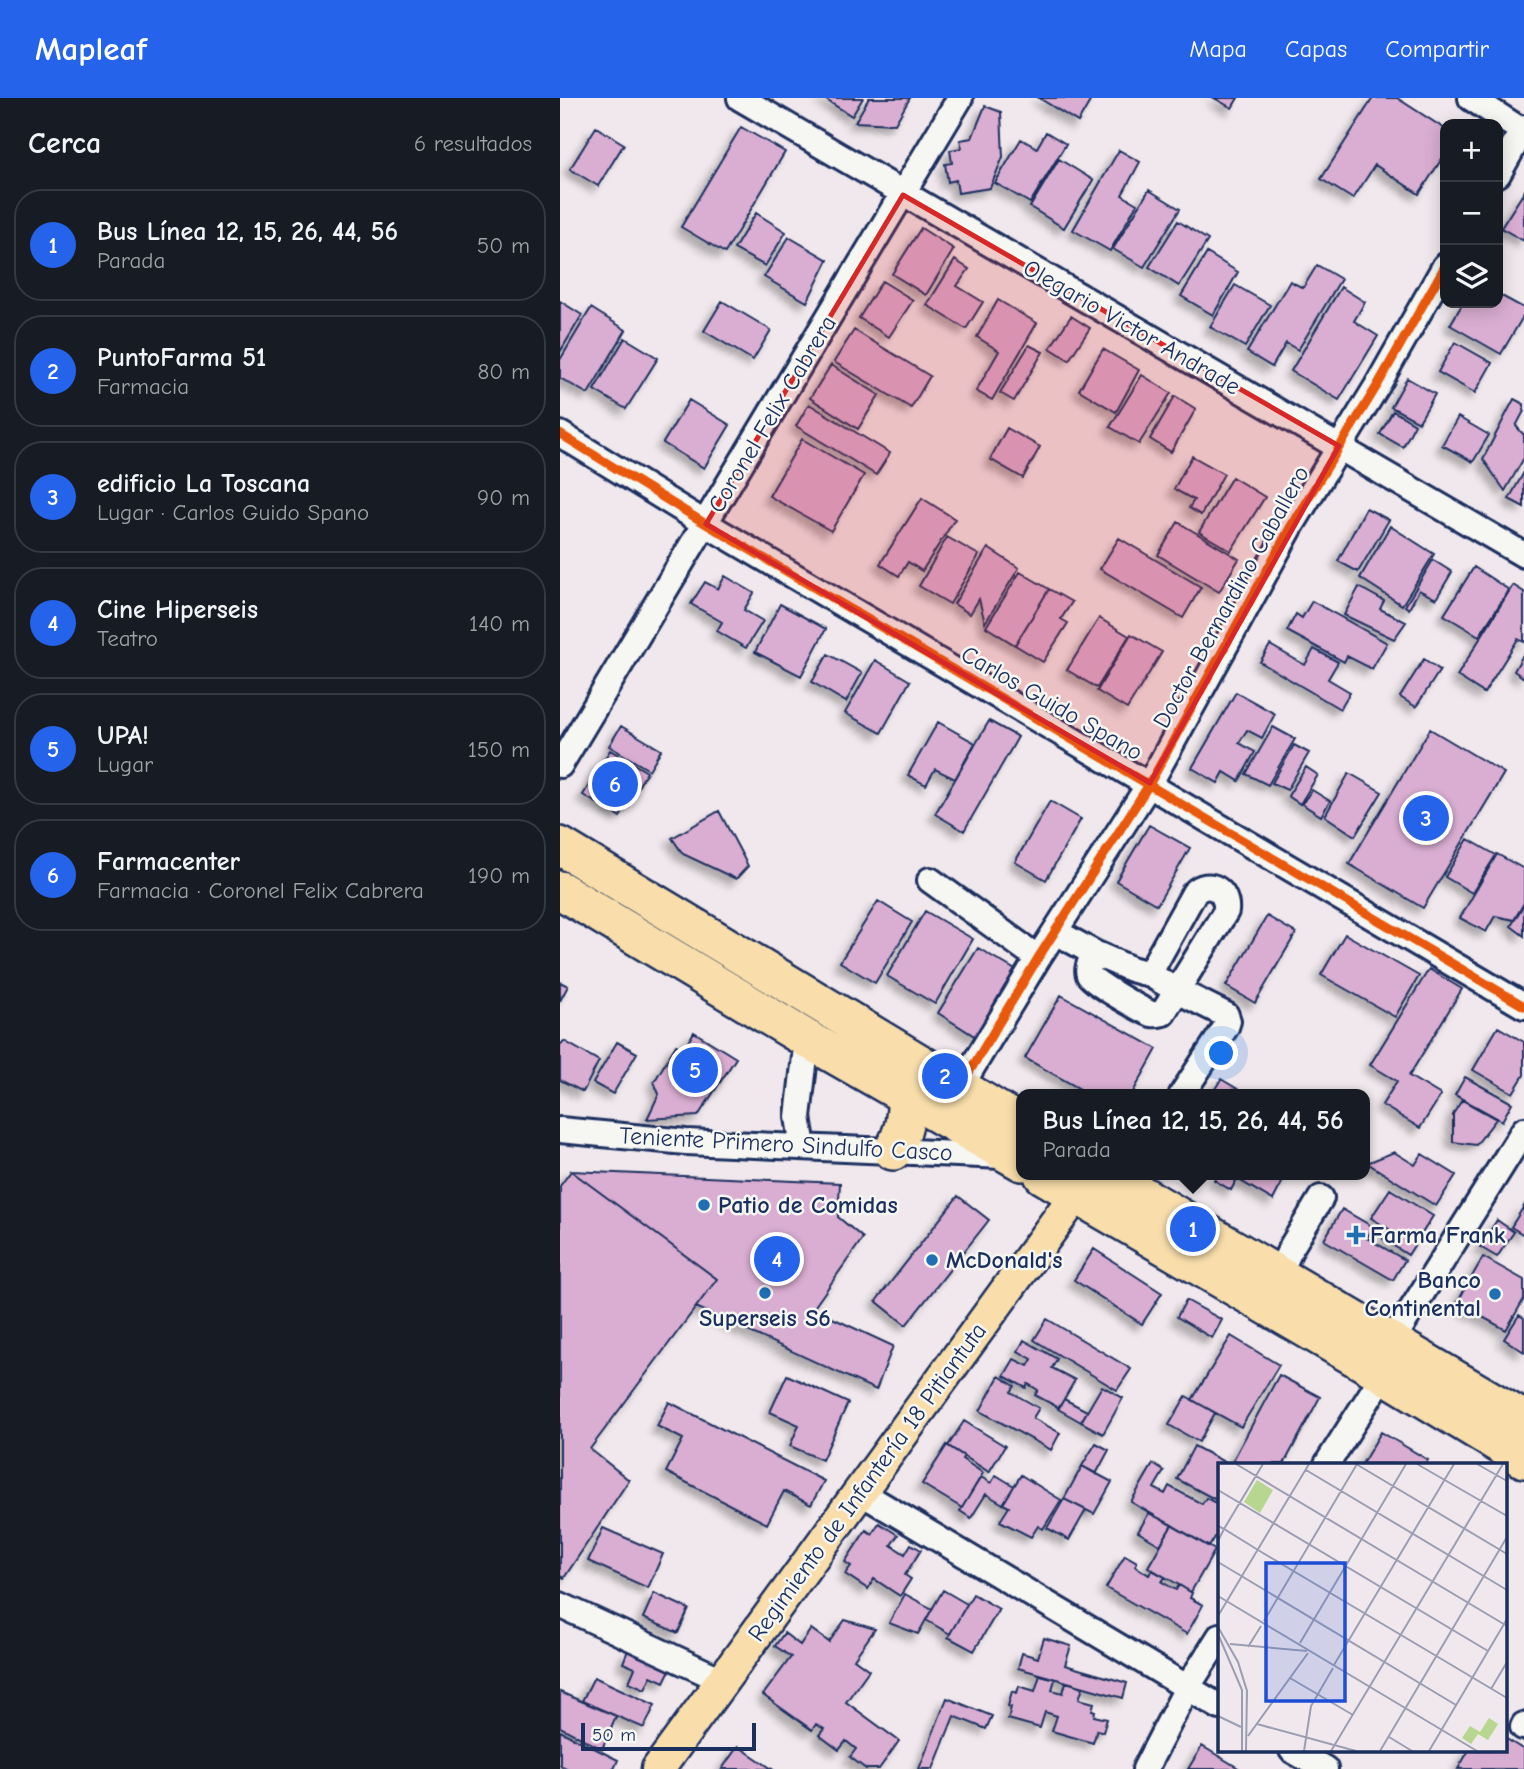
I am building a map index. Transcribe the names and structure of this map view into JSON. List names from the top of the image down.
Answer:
{
  "streets": {
    "main road": ["Regimiento de Infantería 18 Pitiantuta"],
    "street": [
      "Olegario Victor Andrade",
      "Coronel Felix Cabrera",
      "Doctor Bernardino Caballero",
      "Carlos Guido Spano",
      "Teniente Primero Sindulfo Casco"
    ]
  },
  "crossings": [
    ["Olegario Victor Andrade", "Coronel Felix Cabrera"],
    ["Olegario Victor Andrade", "Doctor Bernardino Caballero"],
    ["Coronel Felix Cabrera", "Carlos Guido Spano"],
    ["Doctor Bernardino Caballero", "Carlos Guido Spano"]
  ],
  "places": {
    "other": [
      "Patio de Comidas",
      "McDonald's",
      "Superseis S6",
      "Banco Continental"
    ],
    "health": ["Farma Frank"]
  },
  "scale_bar": "50 m",
  "page": {
    "header": "Mapleaf",
    "nav": ["Mapa", "Capas", "Compartir"],
    "heading": ["Cerca", "6 resultados"],
    "map_buttons": ["+", "−"],
    "list": [
      {
        "mark": "1",
        "name": "Bus Línea 12, 15, 26, 44, 56",
        "note": "Parada",
        "value": "50 m"
      },
      {
        "mark": "2",
        "name": "PuntoFarma 51",
        "note": "Farmacia",
        "value": "80 m"
      },
      {
        "mark": "3",
        "name": "edificio La Toscana",
        "note": "Lugar · Carlos Guido Spano",
        "value": "90 m"
      },
      {
        "mark": "4",
        "name": "Cine Hiperseis",
        "note": "Teatro",
        "value": "140 m"
      },
      {
        "mark": "5",
        "name": "UPA!",
        "note": "Lugar",
        "value": "150 m"
      },
      {
        "mark": "6",
        "name": "Farmacenter",
        "note": "Farmacia · Coronel Felix Cabrera",
        "value": "190 m"
      }
    ],
    "pins": [
      "6",
      "3",
      "5",
      "2",
      "1",
      "4"
    ],
    "popup": ["Bus Línea 12, 15, 26, 44, 56", "Parada"],
    "scale": "50 m"
  }
}
